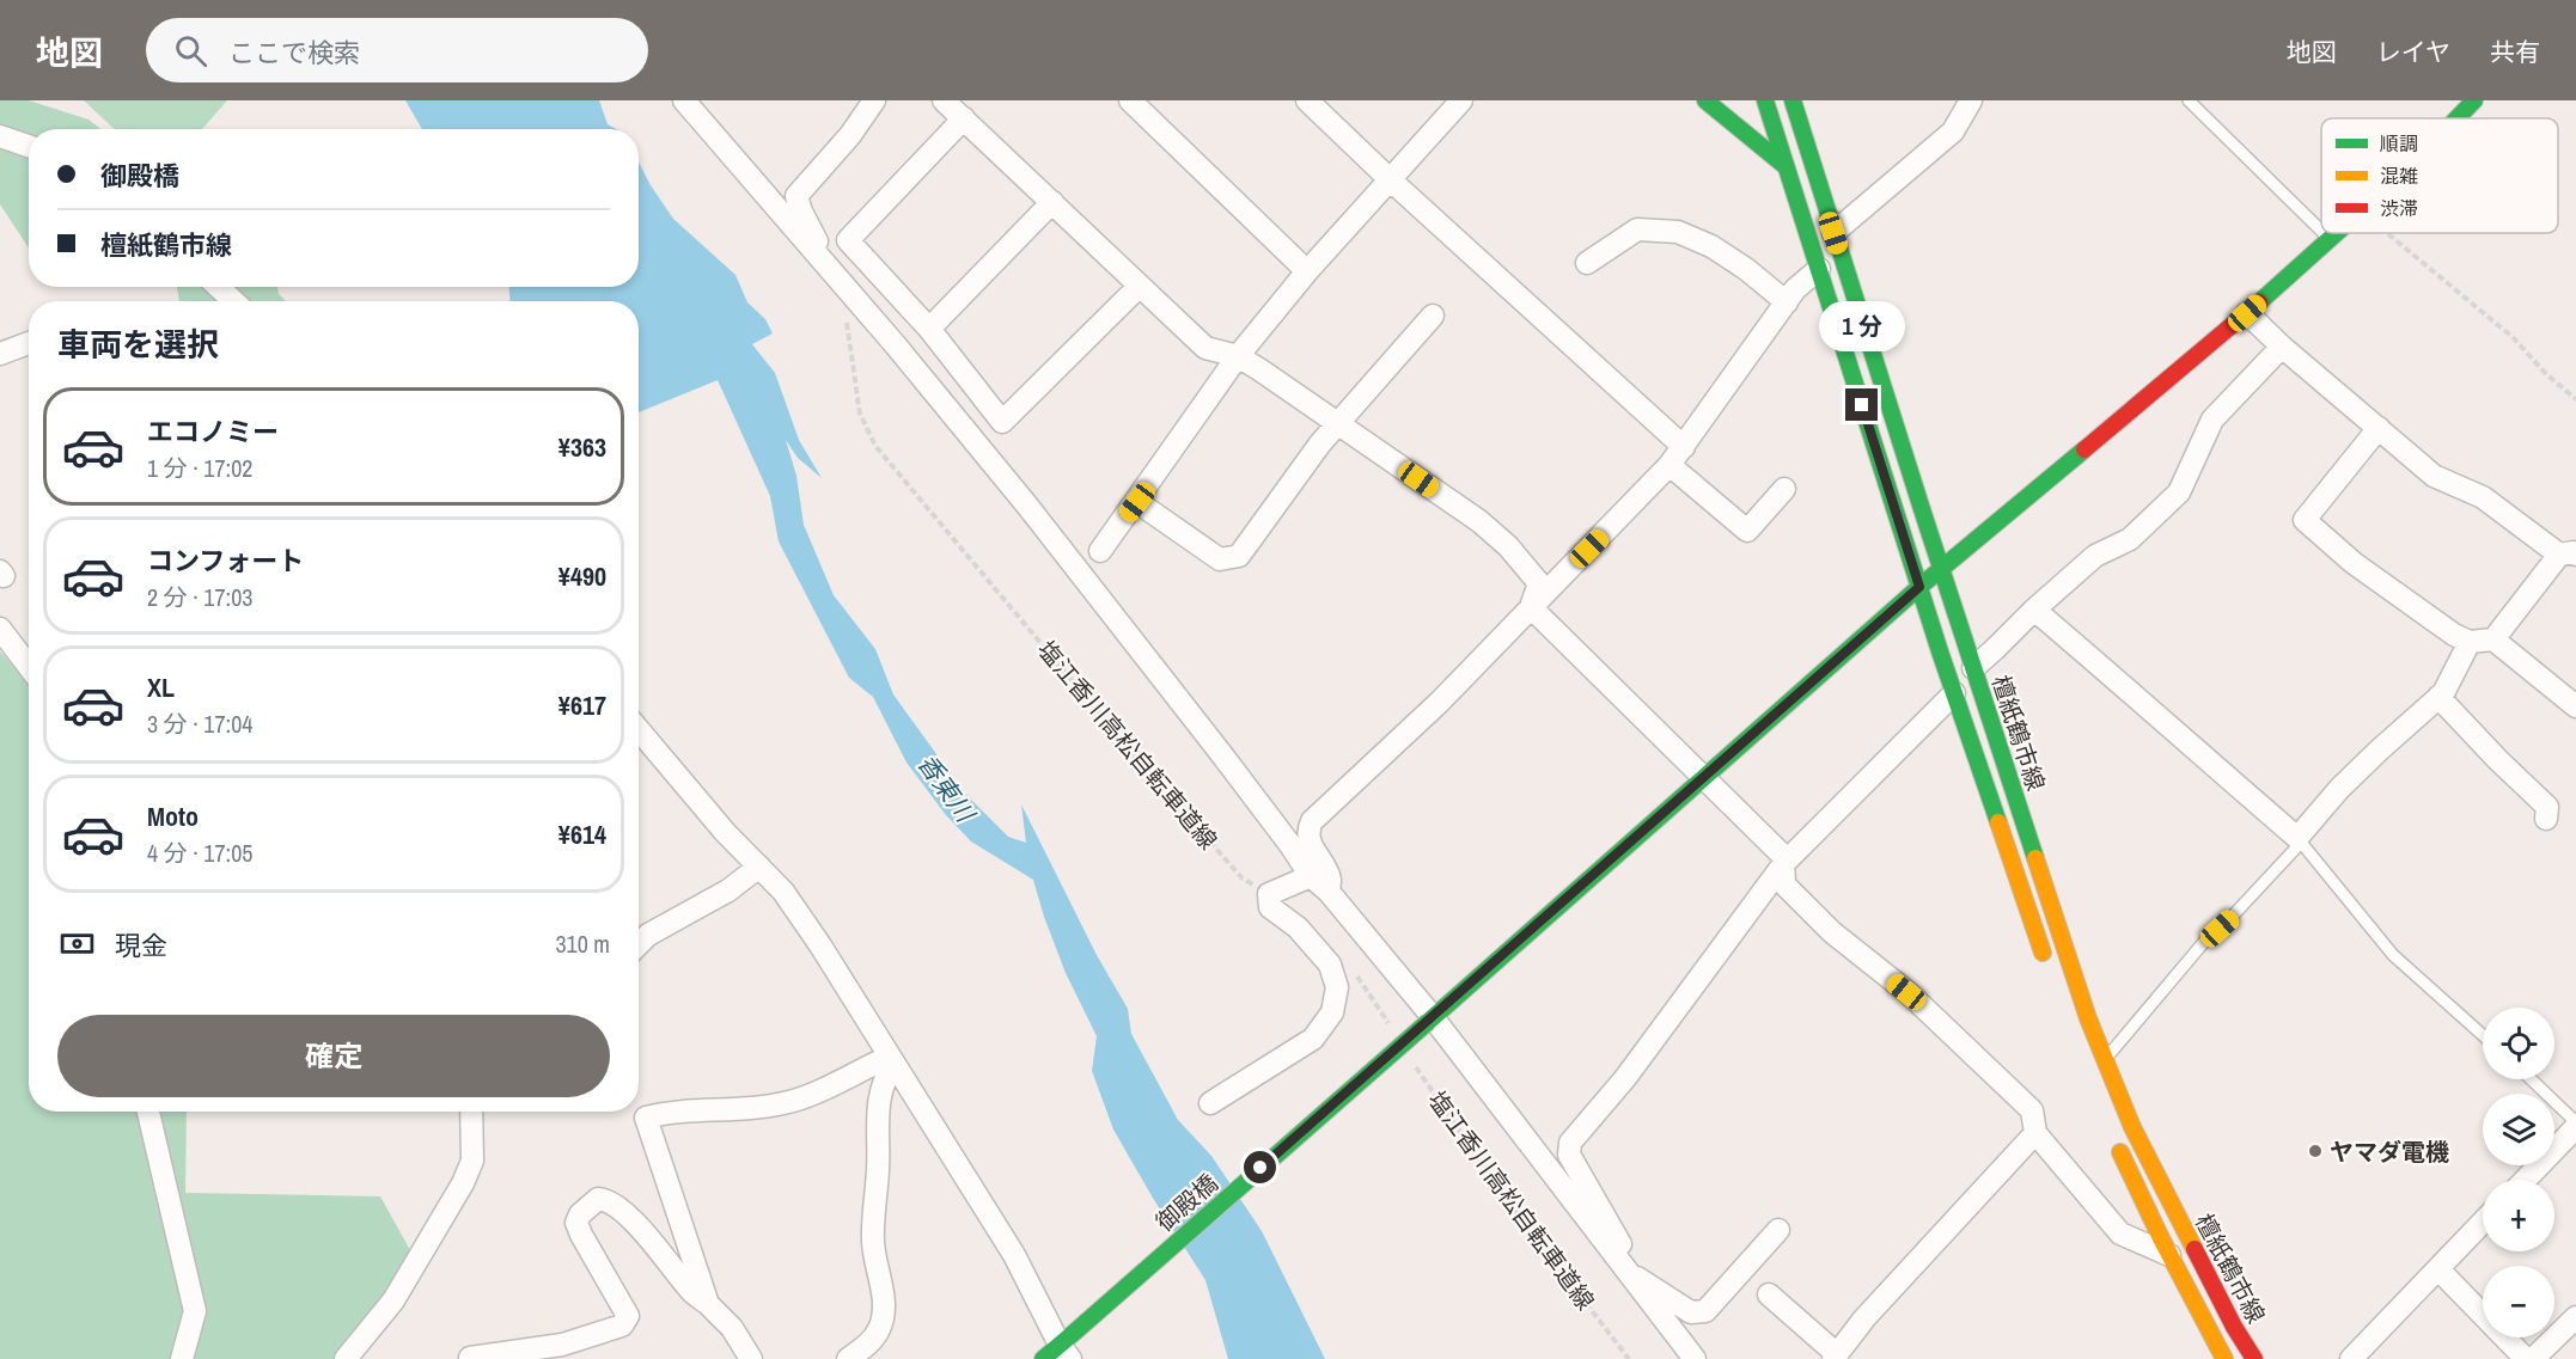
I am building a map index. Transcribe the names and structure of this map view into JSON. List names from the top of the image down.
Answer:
{
  "streets": {
    "main road": ["檀紙鶴市線", "御殿橋"],
    "path": ["塩江香川高松自転車道線"]
  },
  "crossings": [
    ["檀紙鶴市線", "御殿橋"]
  ],
  "water": ["香東川"],
  "places": ["ヤマダ電機"],
  "legend": ["順調", "混雑", "渋滞"],
  "page": {
    "header": "地図",
    "search": "ここで検索",
    "nav": ["地図", "レイヤ", "共有"],
    "banner": ["御殿橋", "檀紙鶴市線"],
    "bubble": "1 分",
    "heading": "車両を選択",
    "list": [
      {
        "name": "エコノミー",
        "note": "1 分 · 17:02",
        "value": "¥363"
      },
      {
        "name": "コンフォート",
        "note": "2 分 · 17:03",
        "value": "¥490"
      },
      {
        "name": "XL",
        "note": "3 分 · 17:04",
        "value": "¥617"
      },
      {
        "name": "Moto",
        "note": "4 分 · 17:05",
        "value": "¥614"
      }
    ],
    "pay": ["現金", "310 m"],
    "buttons": "確定",
    "map_buttons": ["+", "−"]
  }
}
